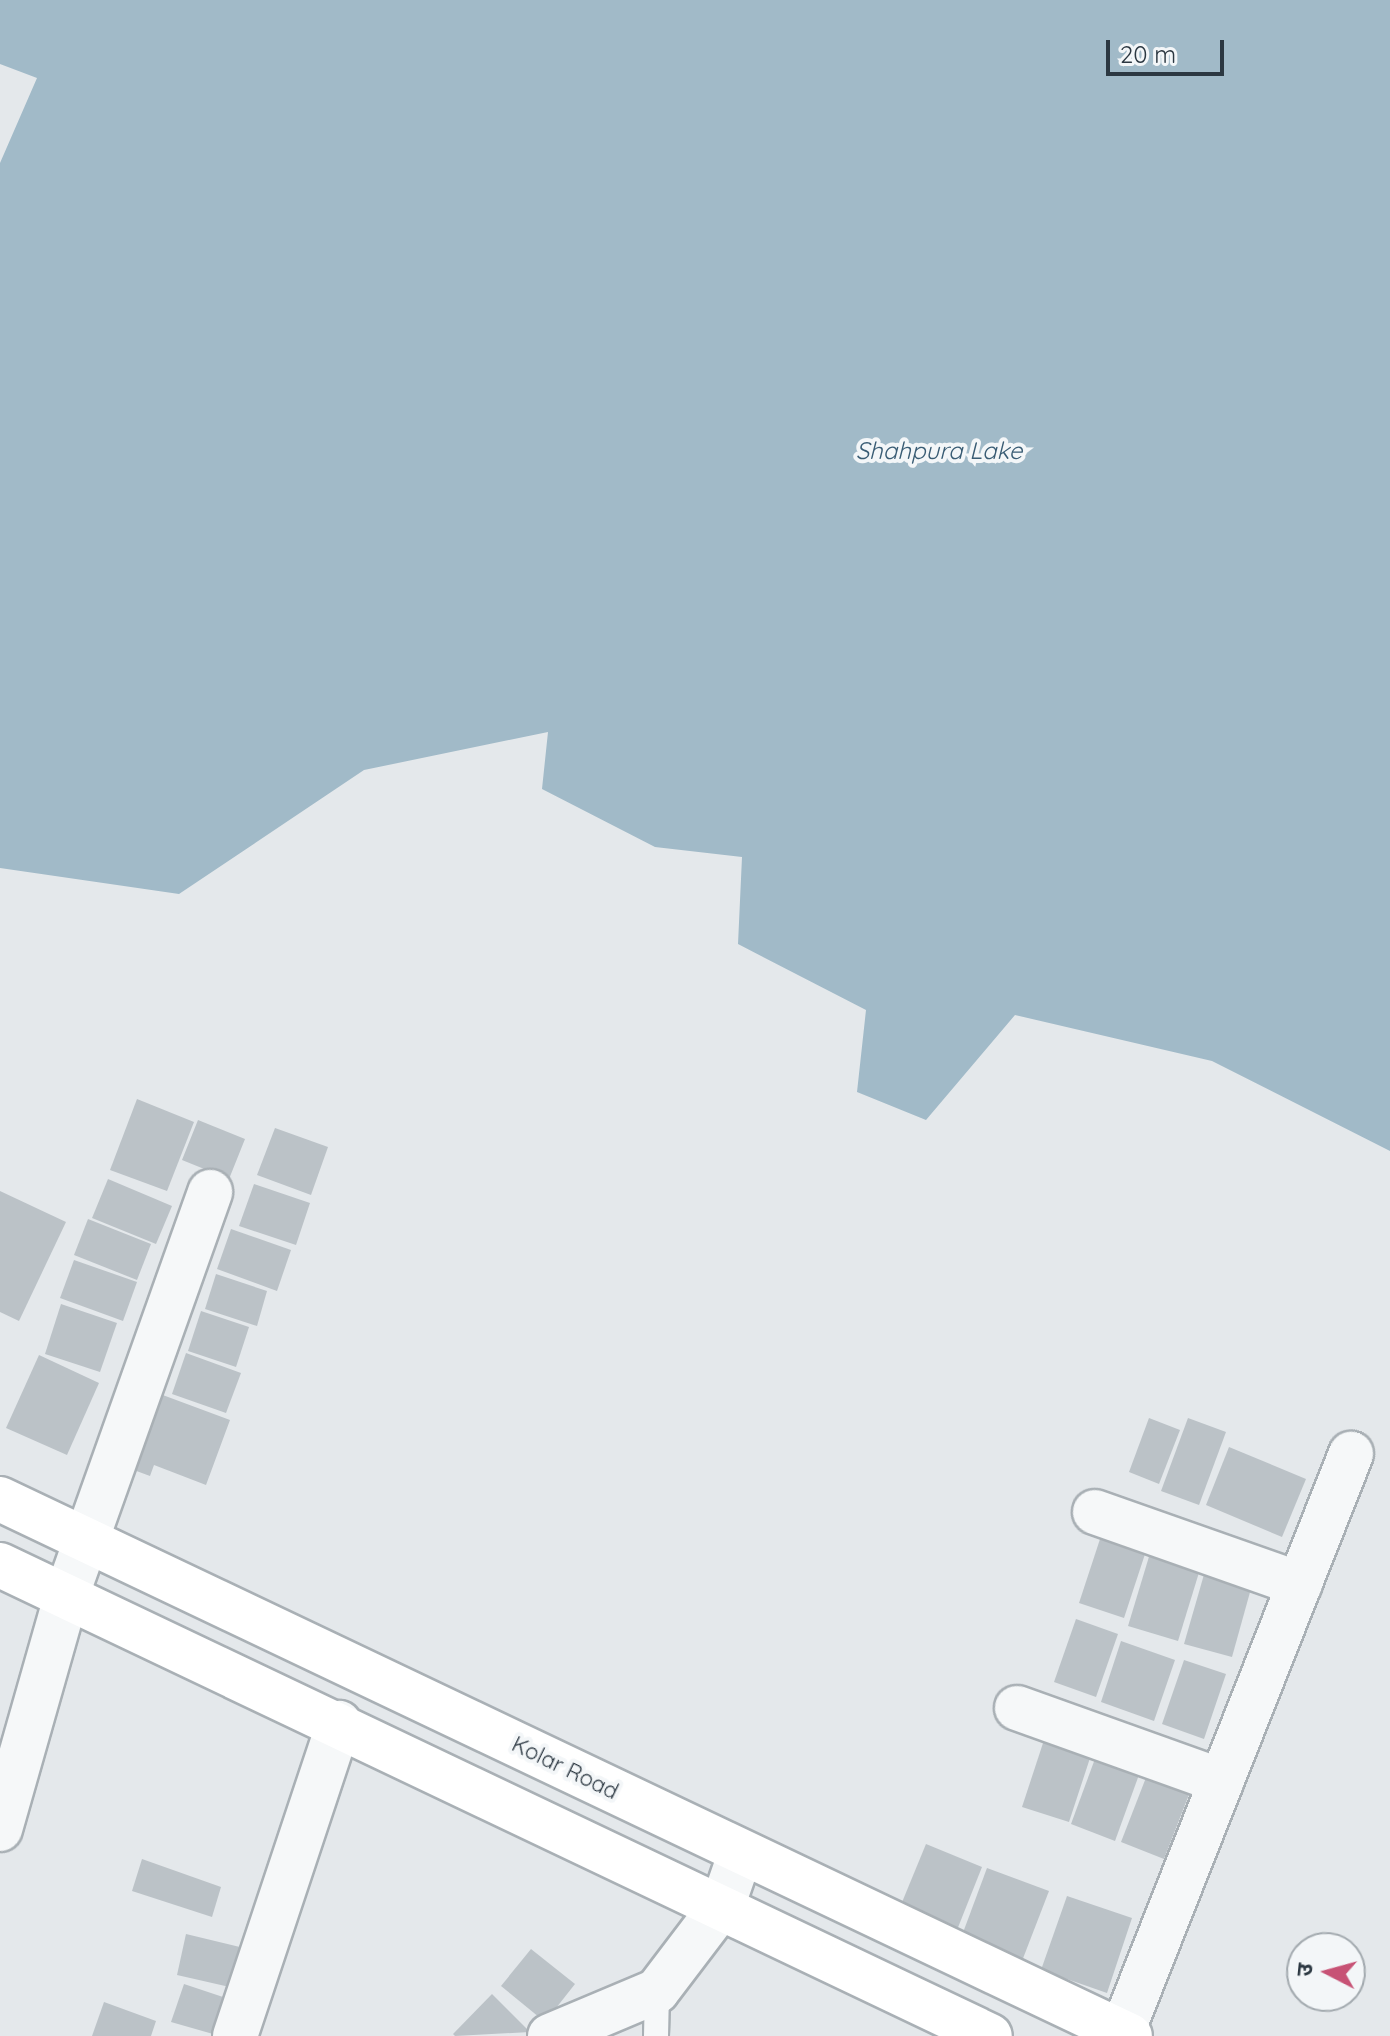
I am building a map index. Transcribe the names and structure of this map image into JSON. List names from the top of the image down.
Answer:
{
  "streets": {
    "main road": ["Kolar Road"]
  },
  "water": ["Shahpura Lake"],
  "scale_bar": "20 m",
  "north": "left"
}
